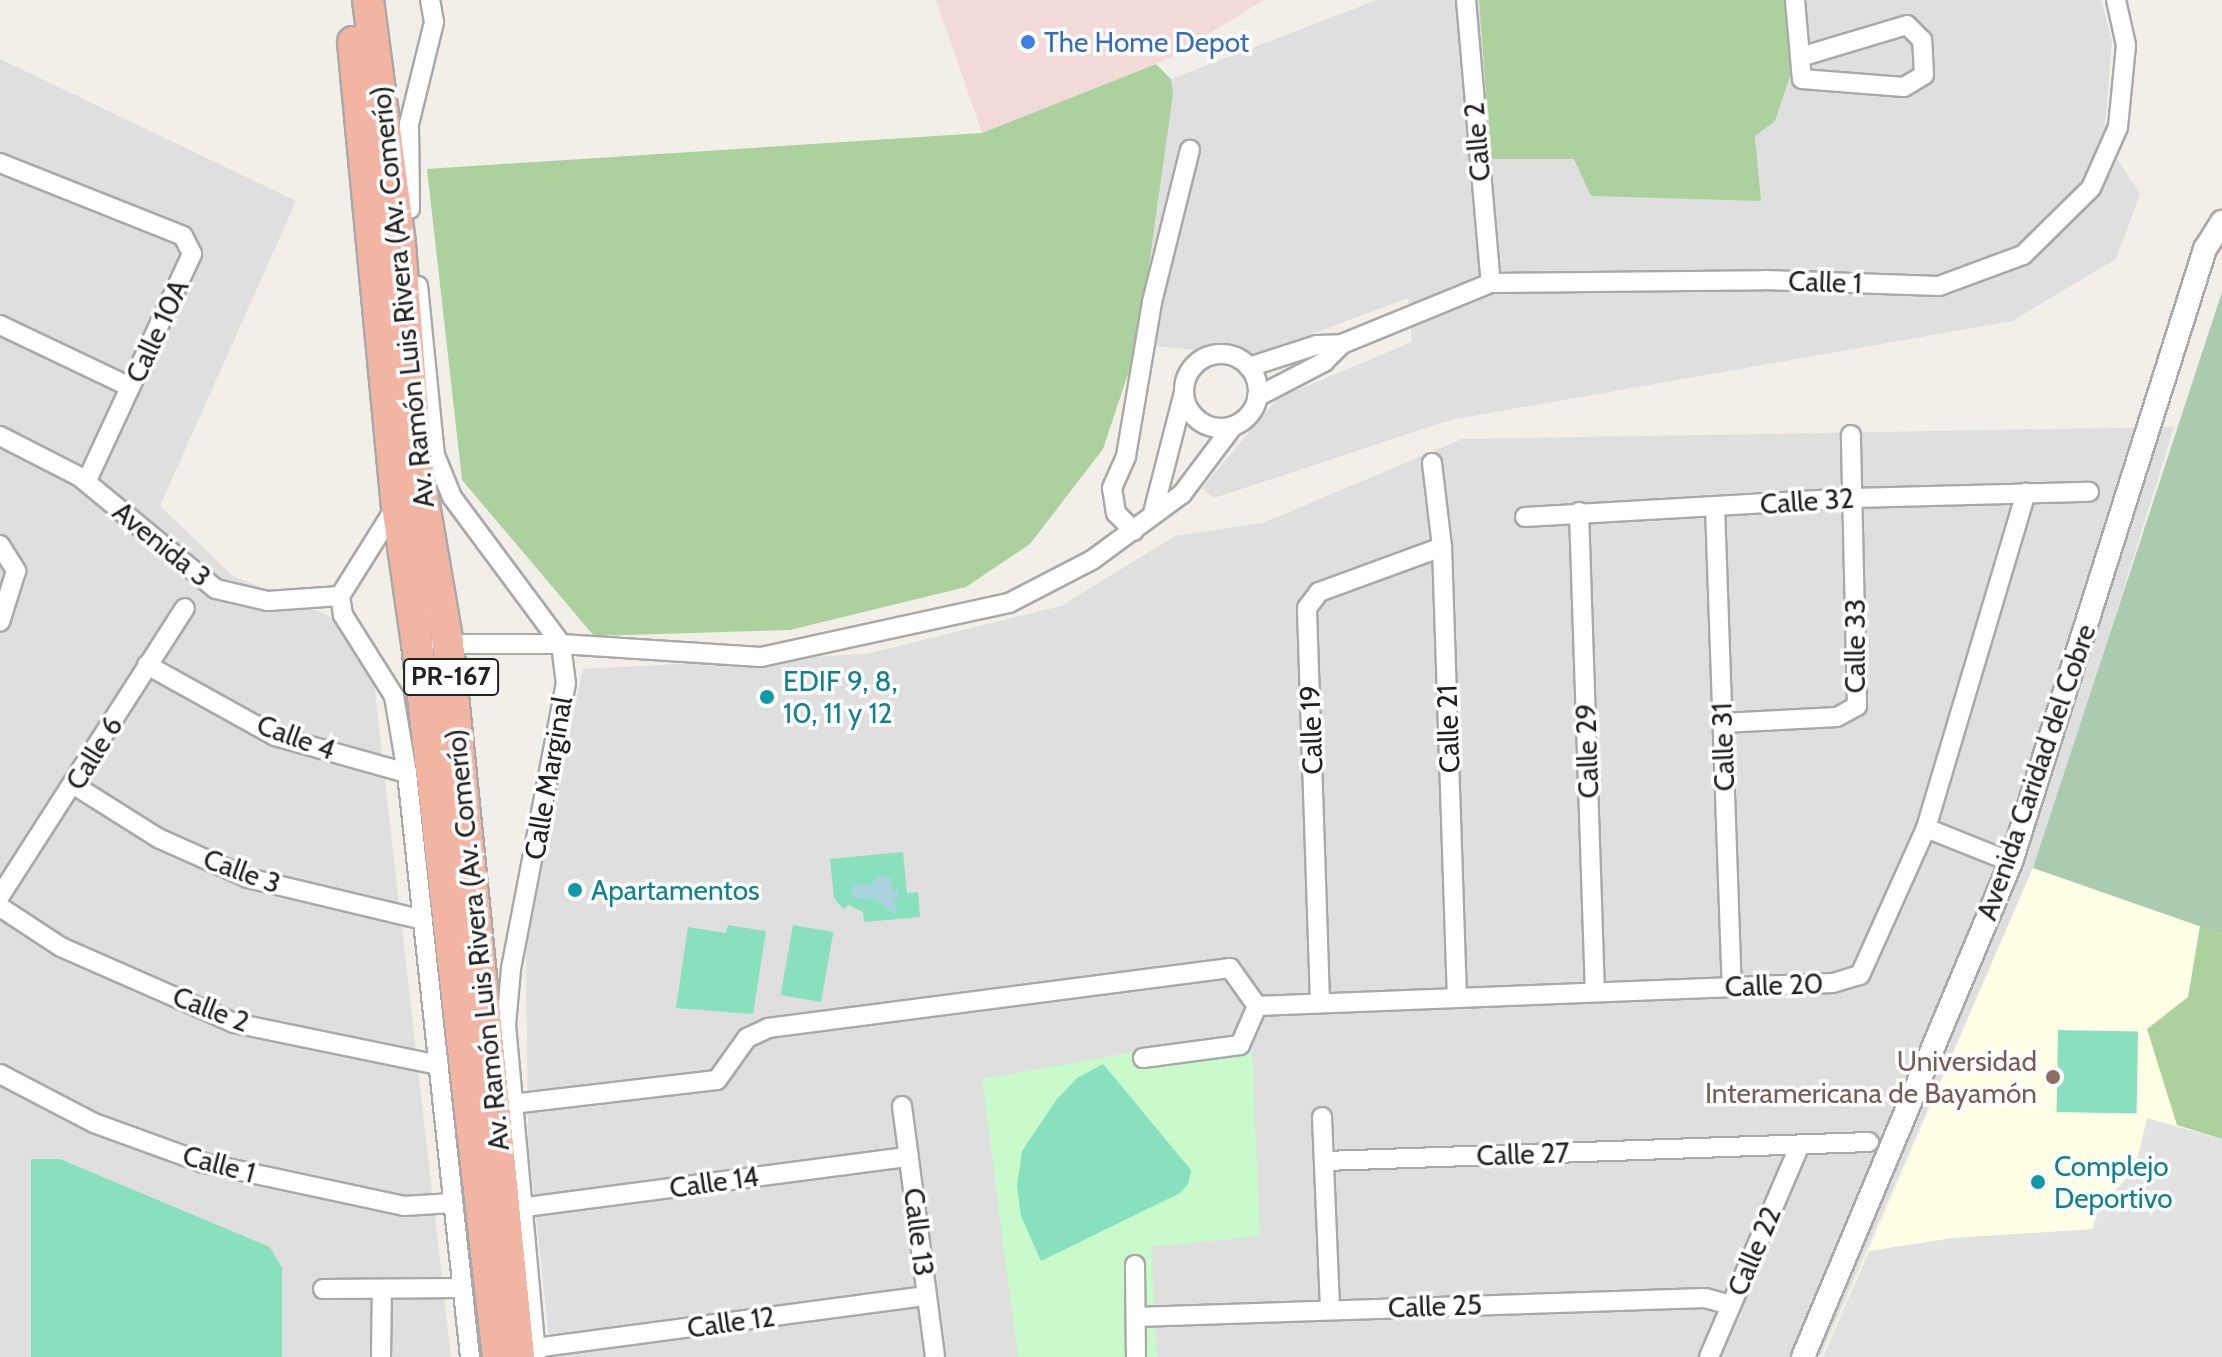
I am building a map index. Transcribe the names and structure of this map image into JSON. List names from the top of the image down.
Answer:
{
  "streets": {
    "highway": ["Av. Ramón Luis Rivera (Av. Comerío)", "PR-167"],
    "street": [
      "Calle 2",
      "Calle 1",
      "Calle 10A",
      "Calle 32",
      "Avenida 3",
      "Calle 33",
      "Calle 21",
      "Calle 19",
      "Calle 4",
      "Calle 31",
      "Calle 29",
      "Calle 6",
      "Avenida Caridad del Cobre",
      "Calle Marginal",
      "Calle 3",
      "Calle 20",
      "Calle 27",
      "Calle 14",
      "Calle 13",
      "Calle 22",
      "Calle 25",
      "Calle 12"
    ]
  },
  "crossings": [
    ["Calle 2", "Calle 1"],
    ["Av. Ramón Luis Rivera (Av. Comerío)", "Calle Marginal"],
    ["Av. Ramón Luis Rivera (Av. Comerío)", "Calle 12"],
    ["Calle 10A", "Avenida 3"],
    ["Calle 32", "Calle 33"],
    ["Calle 32", "Calle 31"],
    ["Calle 32", "Calle 29"],
    ["Calle 32", "Calle 20"],
    ["Calle 33", "Calle 31"],
    ["Calle 21", "Calle 19"],
    ["Calle 21", "Calle 20"],
    ["Calle 19", "Calle 20"],
    ["Calle 4", "Calle 6"],
    ["Calle 31", "Calle 20"],
    ["Calle 29", "Calle 20"],
    ["Calle 6", "Calle 3"],
    ["Calle Marginal", "Calle 14"],
    ["Calle Marginal", "Calle 12"],
    ["Calle 27", "Calle 22"],
    ["Calle 14", "Calle 13"],
    ["Calle 13", "Calle 12"],
    ["Calle 22", "Calle 25"]
  ],
  "places": [
    "The Home Depot",
    "EDIF 9, 8, 10, 11 y 12",
    "Apartamentos",
    "Universidad Interamericana de Bayamón",
    "Complejo Deportivo"
  ]
}
